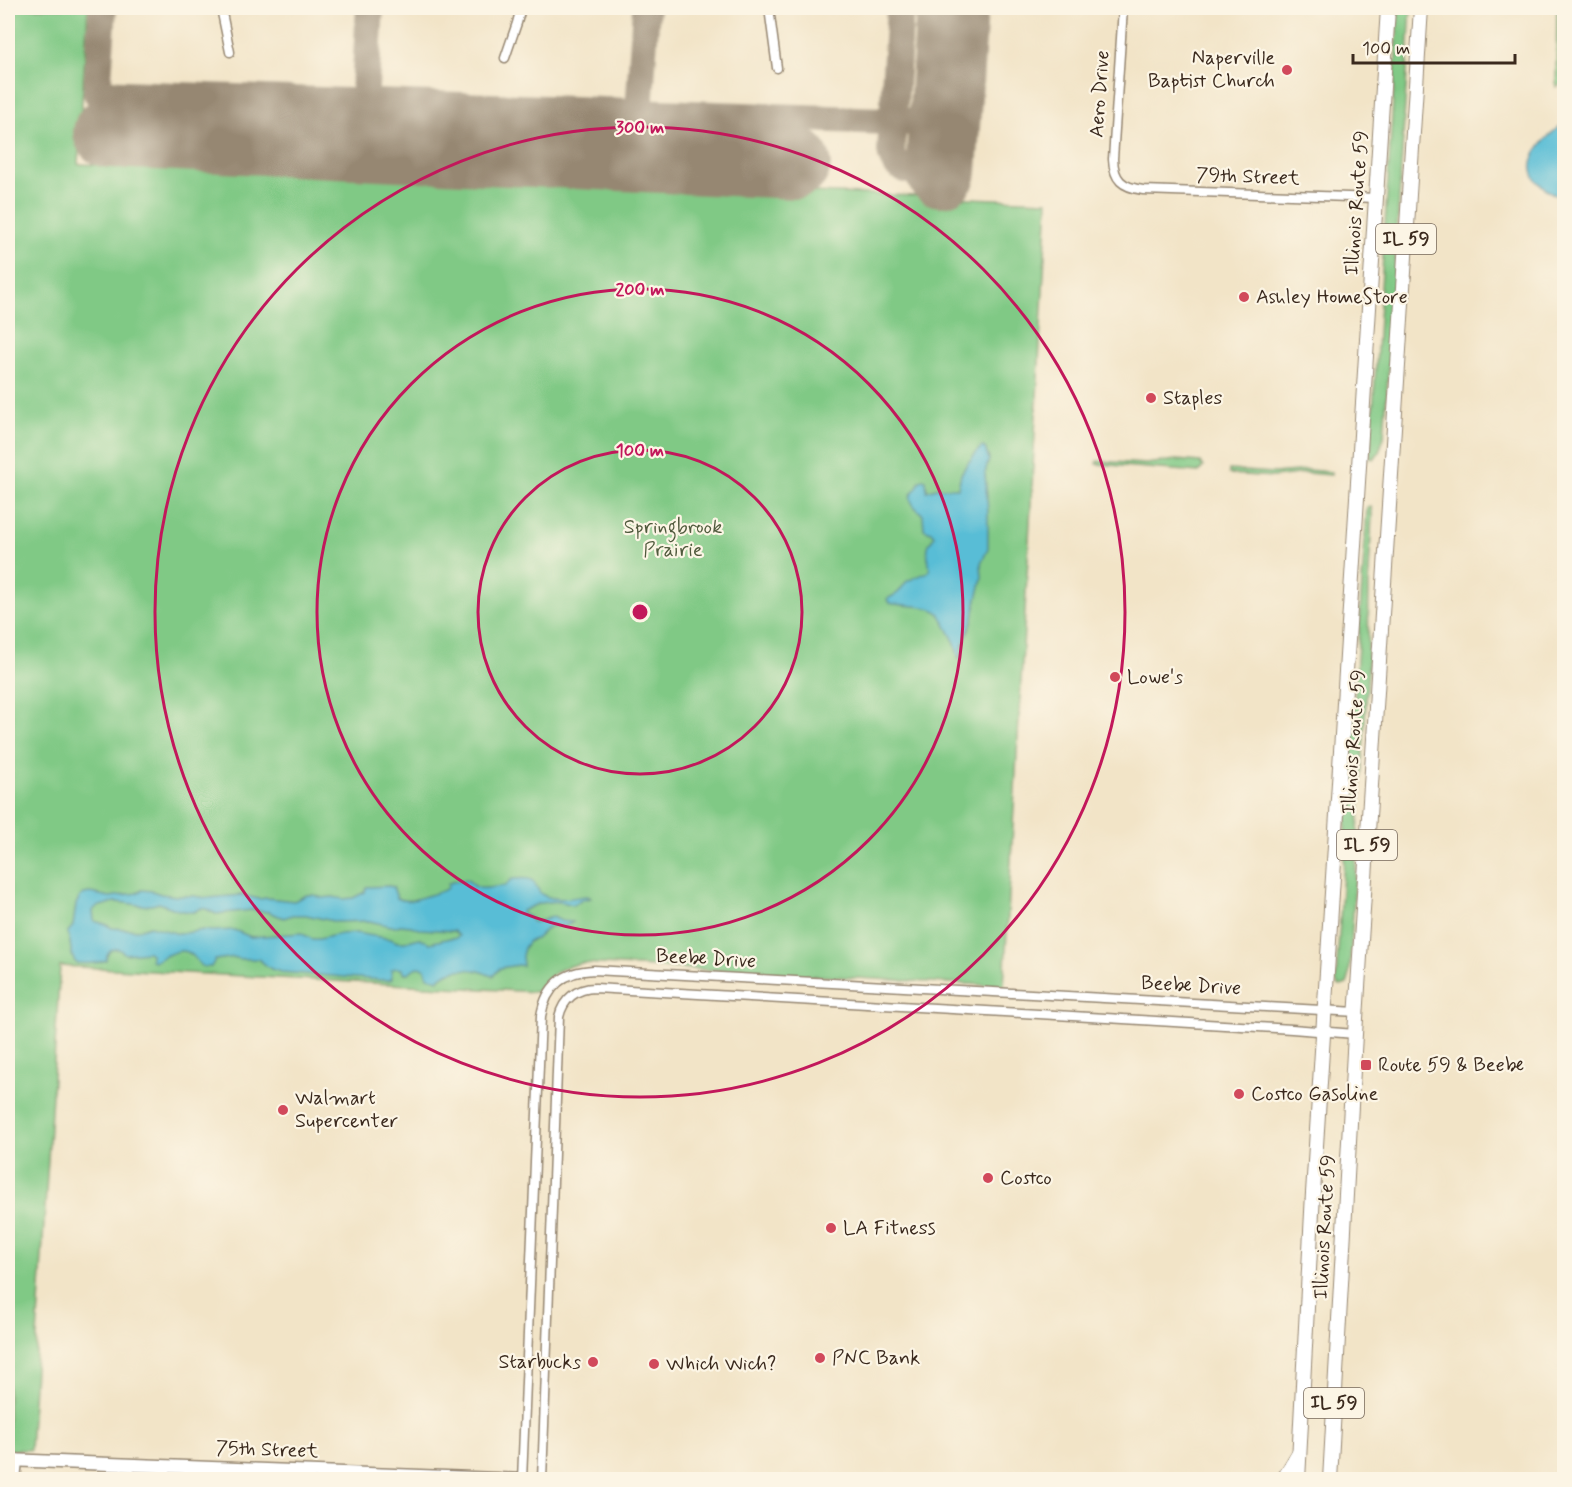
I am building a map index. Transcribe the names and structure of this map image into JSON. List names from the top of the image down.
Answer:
{
  "streets": {
    "main road": ["Illinois Route 59", "IL 59", "75th Street"],
    "street": ["Aero Drive", "79th Street", "Beebe Drive"]
  },
  "crossings": [
    ["Aero Drive", "79th Street"],
    ["79th Street", "Illinois Route 59"],
    ["Illinois Route 59", "Beebe Drive"],
    ["Beebe Drive", "75th Street"]
  ],
  "parks": ["Springbrook Prairie"],
  "places": {
    "other": [
      "Naperville Baptist Church",
      "Ashley HomeStore",
      "Staples",
      "Lowe's",
      "Costco Gasoline",
      "Walmart Supercenter",
      "Costco",
      "LA Fitness",
      "PNC Bank",
      "Starbucks",
      "Which Wich?"
    ],
    "transit": ["Route 59 & Beebe"]
  },
  "scale_bar": "100 m",
  "rings": ["300 m", "200 m", "100 m"]
}
